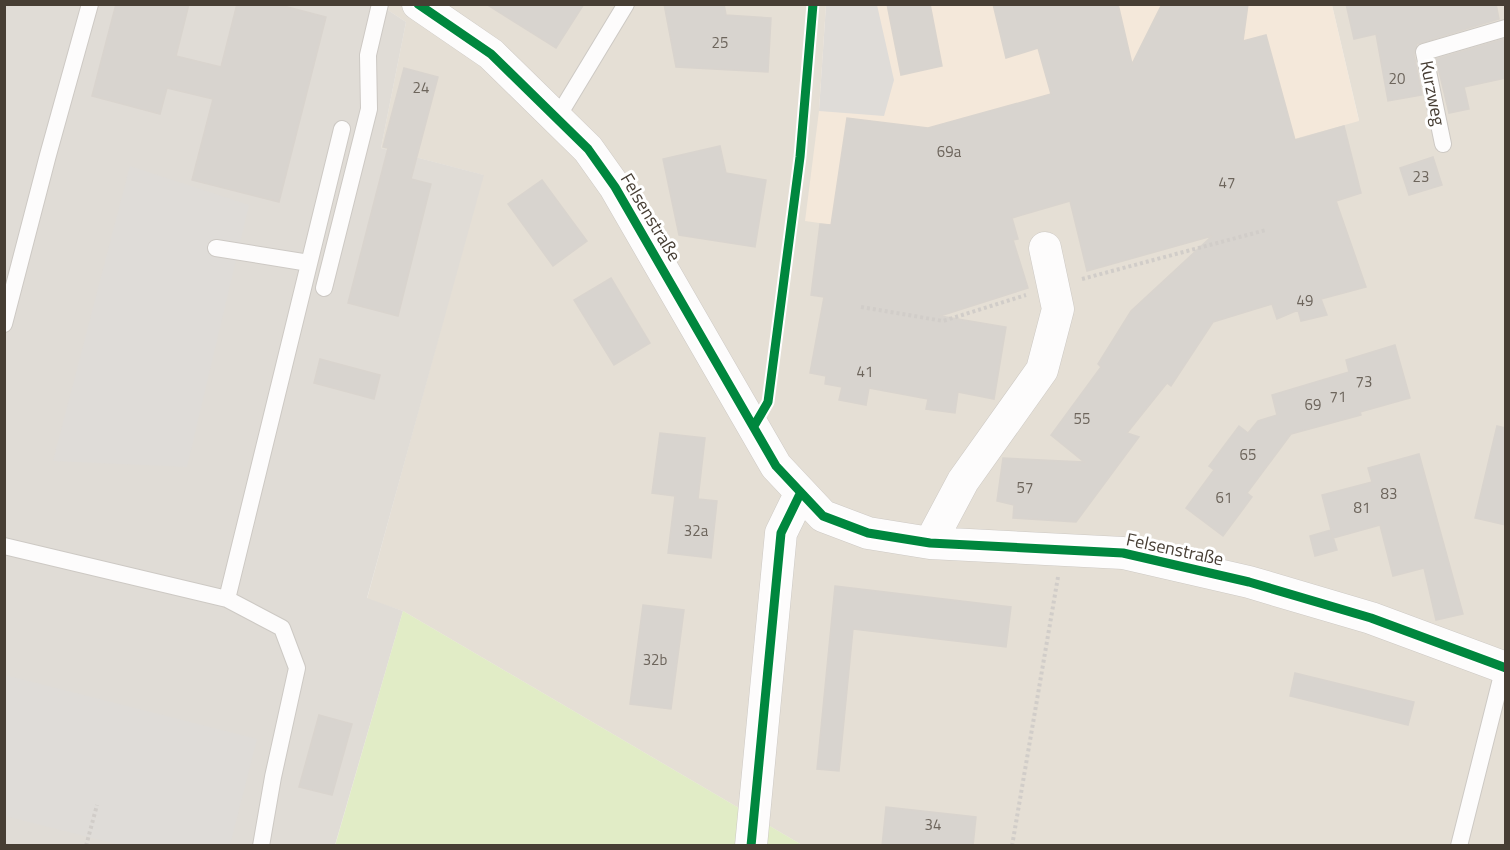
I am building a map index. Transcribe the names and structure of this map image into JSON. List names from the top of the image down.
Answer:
{
  "streets": {
    "street": ["Felsenstraße"],
    "lane": ["Kurzweg"]
  },
  "house_numbers": [
    "25",
    "20",
    "24",
    "69a",
    "23",
    "47",
    "49",
    "41",
    "73",
    "71",
    "69",
    "55",
    "65",
    "57",
    "83",
    "61",
    "81",
    "32a",
    "32b",
    "34"
  ]
}
